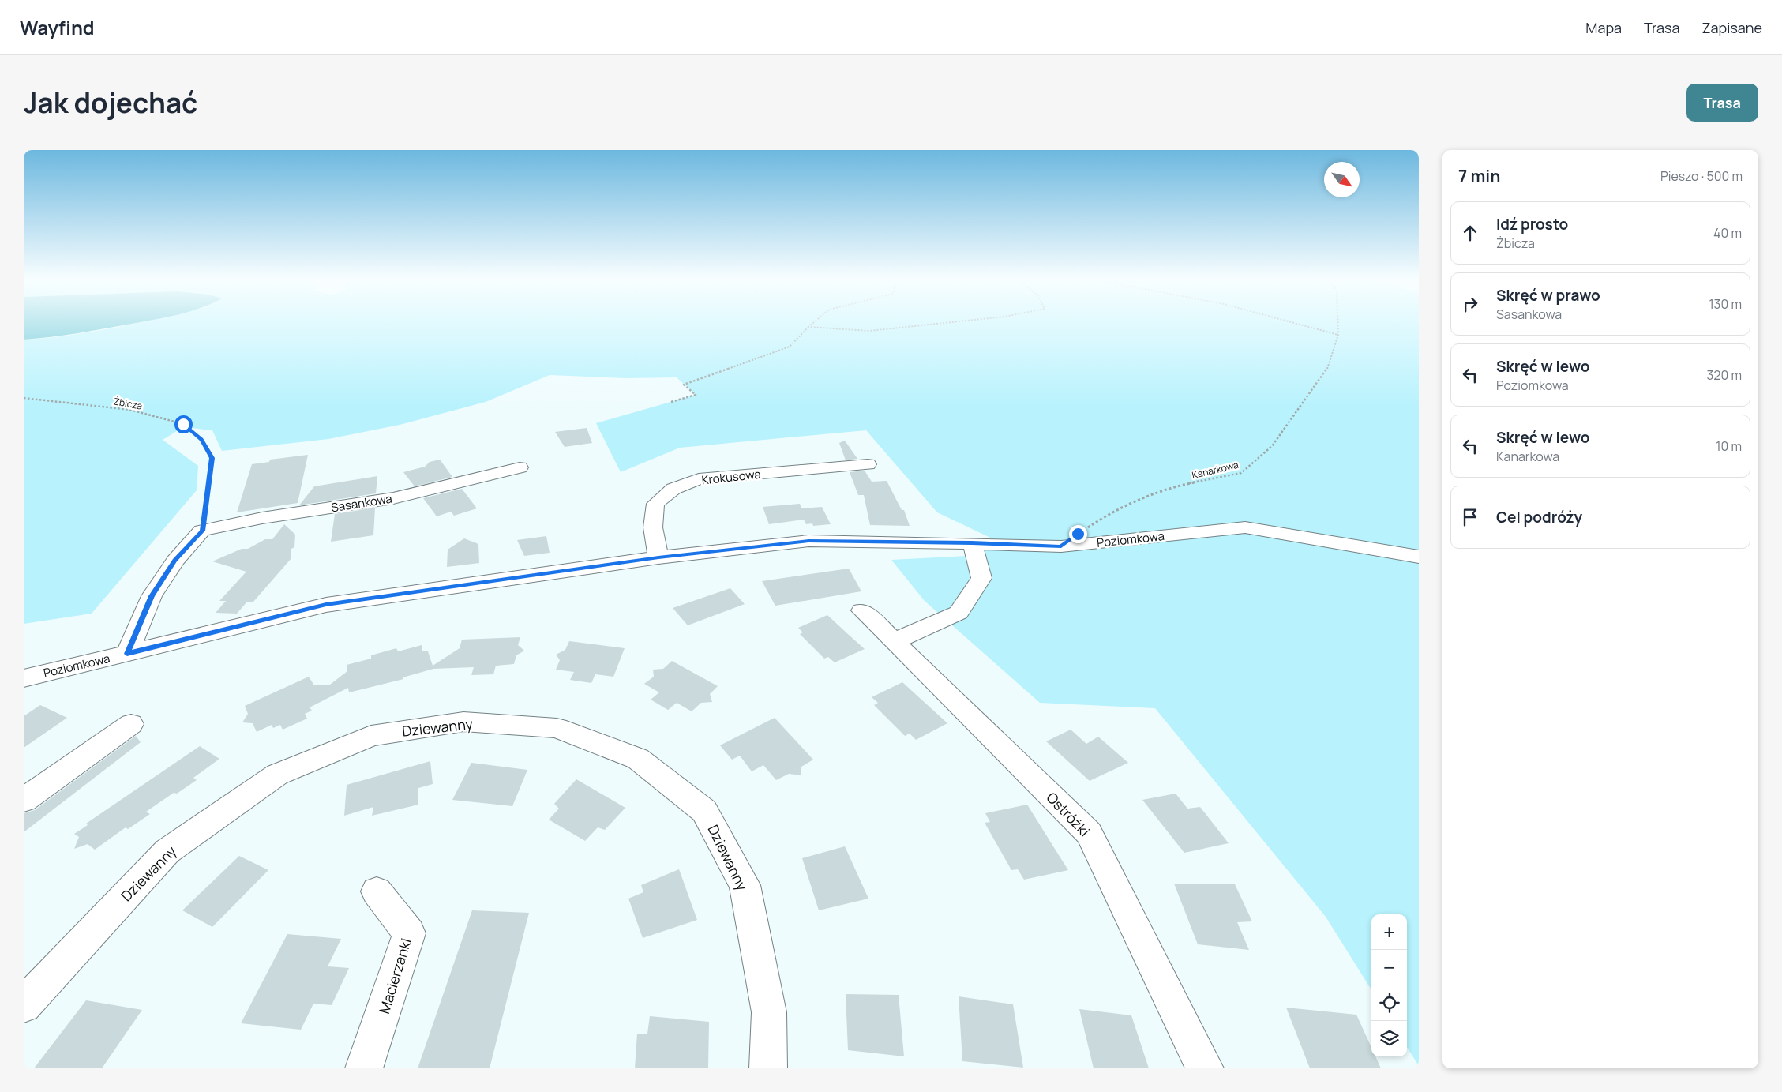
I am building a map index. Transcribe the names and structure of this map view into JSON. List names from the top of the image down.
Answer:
{
  "streets": {
    "street": [
      "Krokusowa",
      "Sasankowa",
      "Poziomkowa",
      "Dziewanny",
      "Ostróżki",
      "Macierzanki"
    ],
    "path": ["Żbicza", "Kanarkowa"]
  },
  "crossings": [
    ["Żbicza", "Sasankowa"],
    ["Kanarkowa", "Poziomkowa"],
    ["Krokusowa", "Poziomkowa"]
  ],
  "north": "bottom right",
  "page": {
    "header": "Wayfind",
    "nav": ["Mapa", "Trasa", "Zapisane"],
    "title": "Jak dojechać",
    "buttons": "Trasa",
    "heading": ["7 min", "Pieszo · 500 m"],
    "list": [
      ["Idź prosto", "Żbicza", "40 m"],
      ["Skręć w prawo", "Sasankowa", "130 m"],
      ["Skręć w lewo", "Poziomkowa", "320 m"],
      ["Skręć w lewo", "Kanarkowa", "10 m"],
      "Cel podróży"
    ],
    "map_buttons": ["+", "−"]
  }
}
